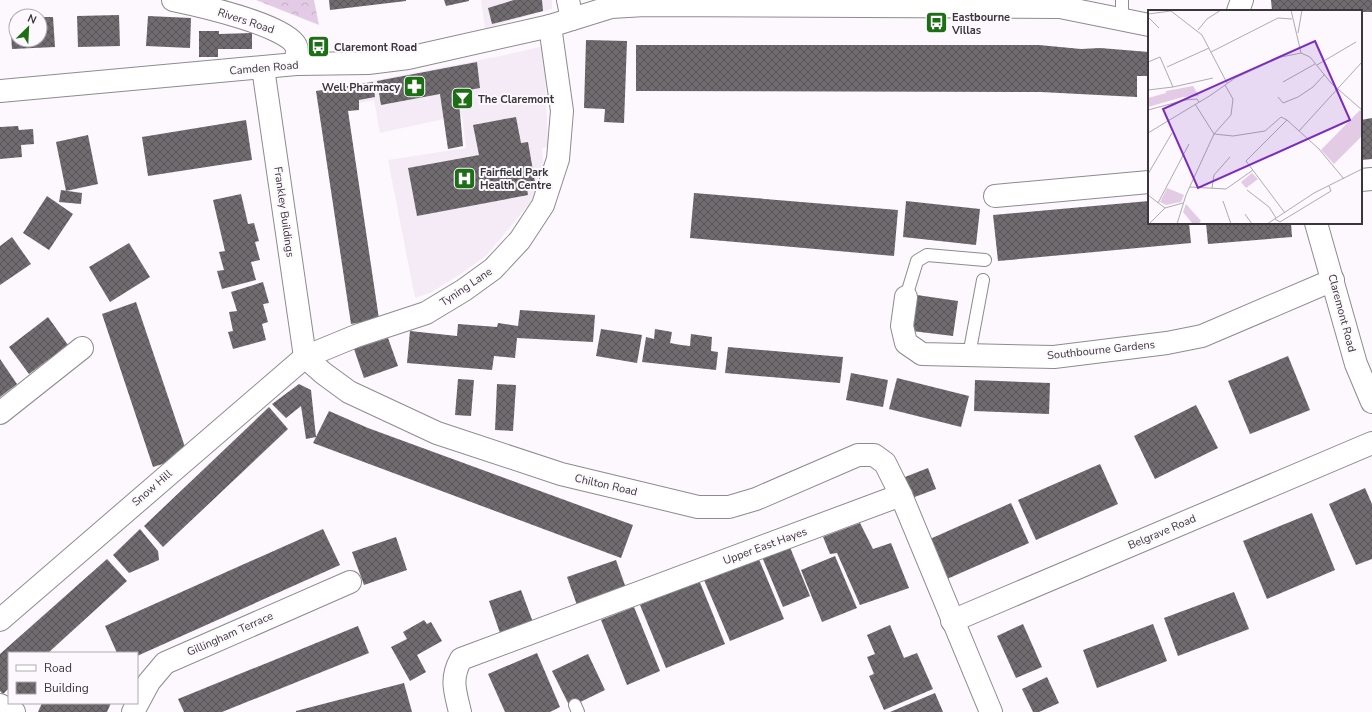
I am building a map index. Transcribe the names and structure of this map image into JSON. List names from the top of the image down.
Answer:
{
  "streets": {
    "street": [
      "Rivers Road",
      "Camden Road",
      "Frankley Buildings",
      "Tyning Lane",
      "Claremont Road",
      "Southbourne Gardens",
      "Chilton Road",
      "Snow Hill",
      "Belgrave Road",
      "Upper East Hayes",
      "Gillingham Terrace"
    ]
  },
  "crossings": [
    ["Rivers Road", "Camden Road"],
    ["Camden Road", "Frankley Buildings"],
    ["Camden Road", "Tyning Lane"],
    ["Frankley Buildings", "Tyning Lane"],
    ["Frankley Buildings", "Chilton Road"],
    ["Frankley Buildings", "Snow Hill"],
    ["Tyning Lane", "Chilton Road"],
    ["Tyning Lane", "Snow Hill"],
    ["Claremont Road", "Southbourne Gardens"],
    ["Chilton Road", "Snow Hill"],
    ["Chilton Road", "Upper East Hayes"]
  ],
  "places": {
    "bus stop": ["Eastbourne Villas", "Claremont Road"],
    "pharmacy": ["Well Pharmacy"],
    "bar": ["The Claremont"],
    "hospital": ["Fairfield Park Health Centre"]
  },
  "legend": ["Road", "Building"],
  "north": "top right"
}
